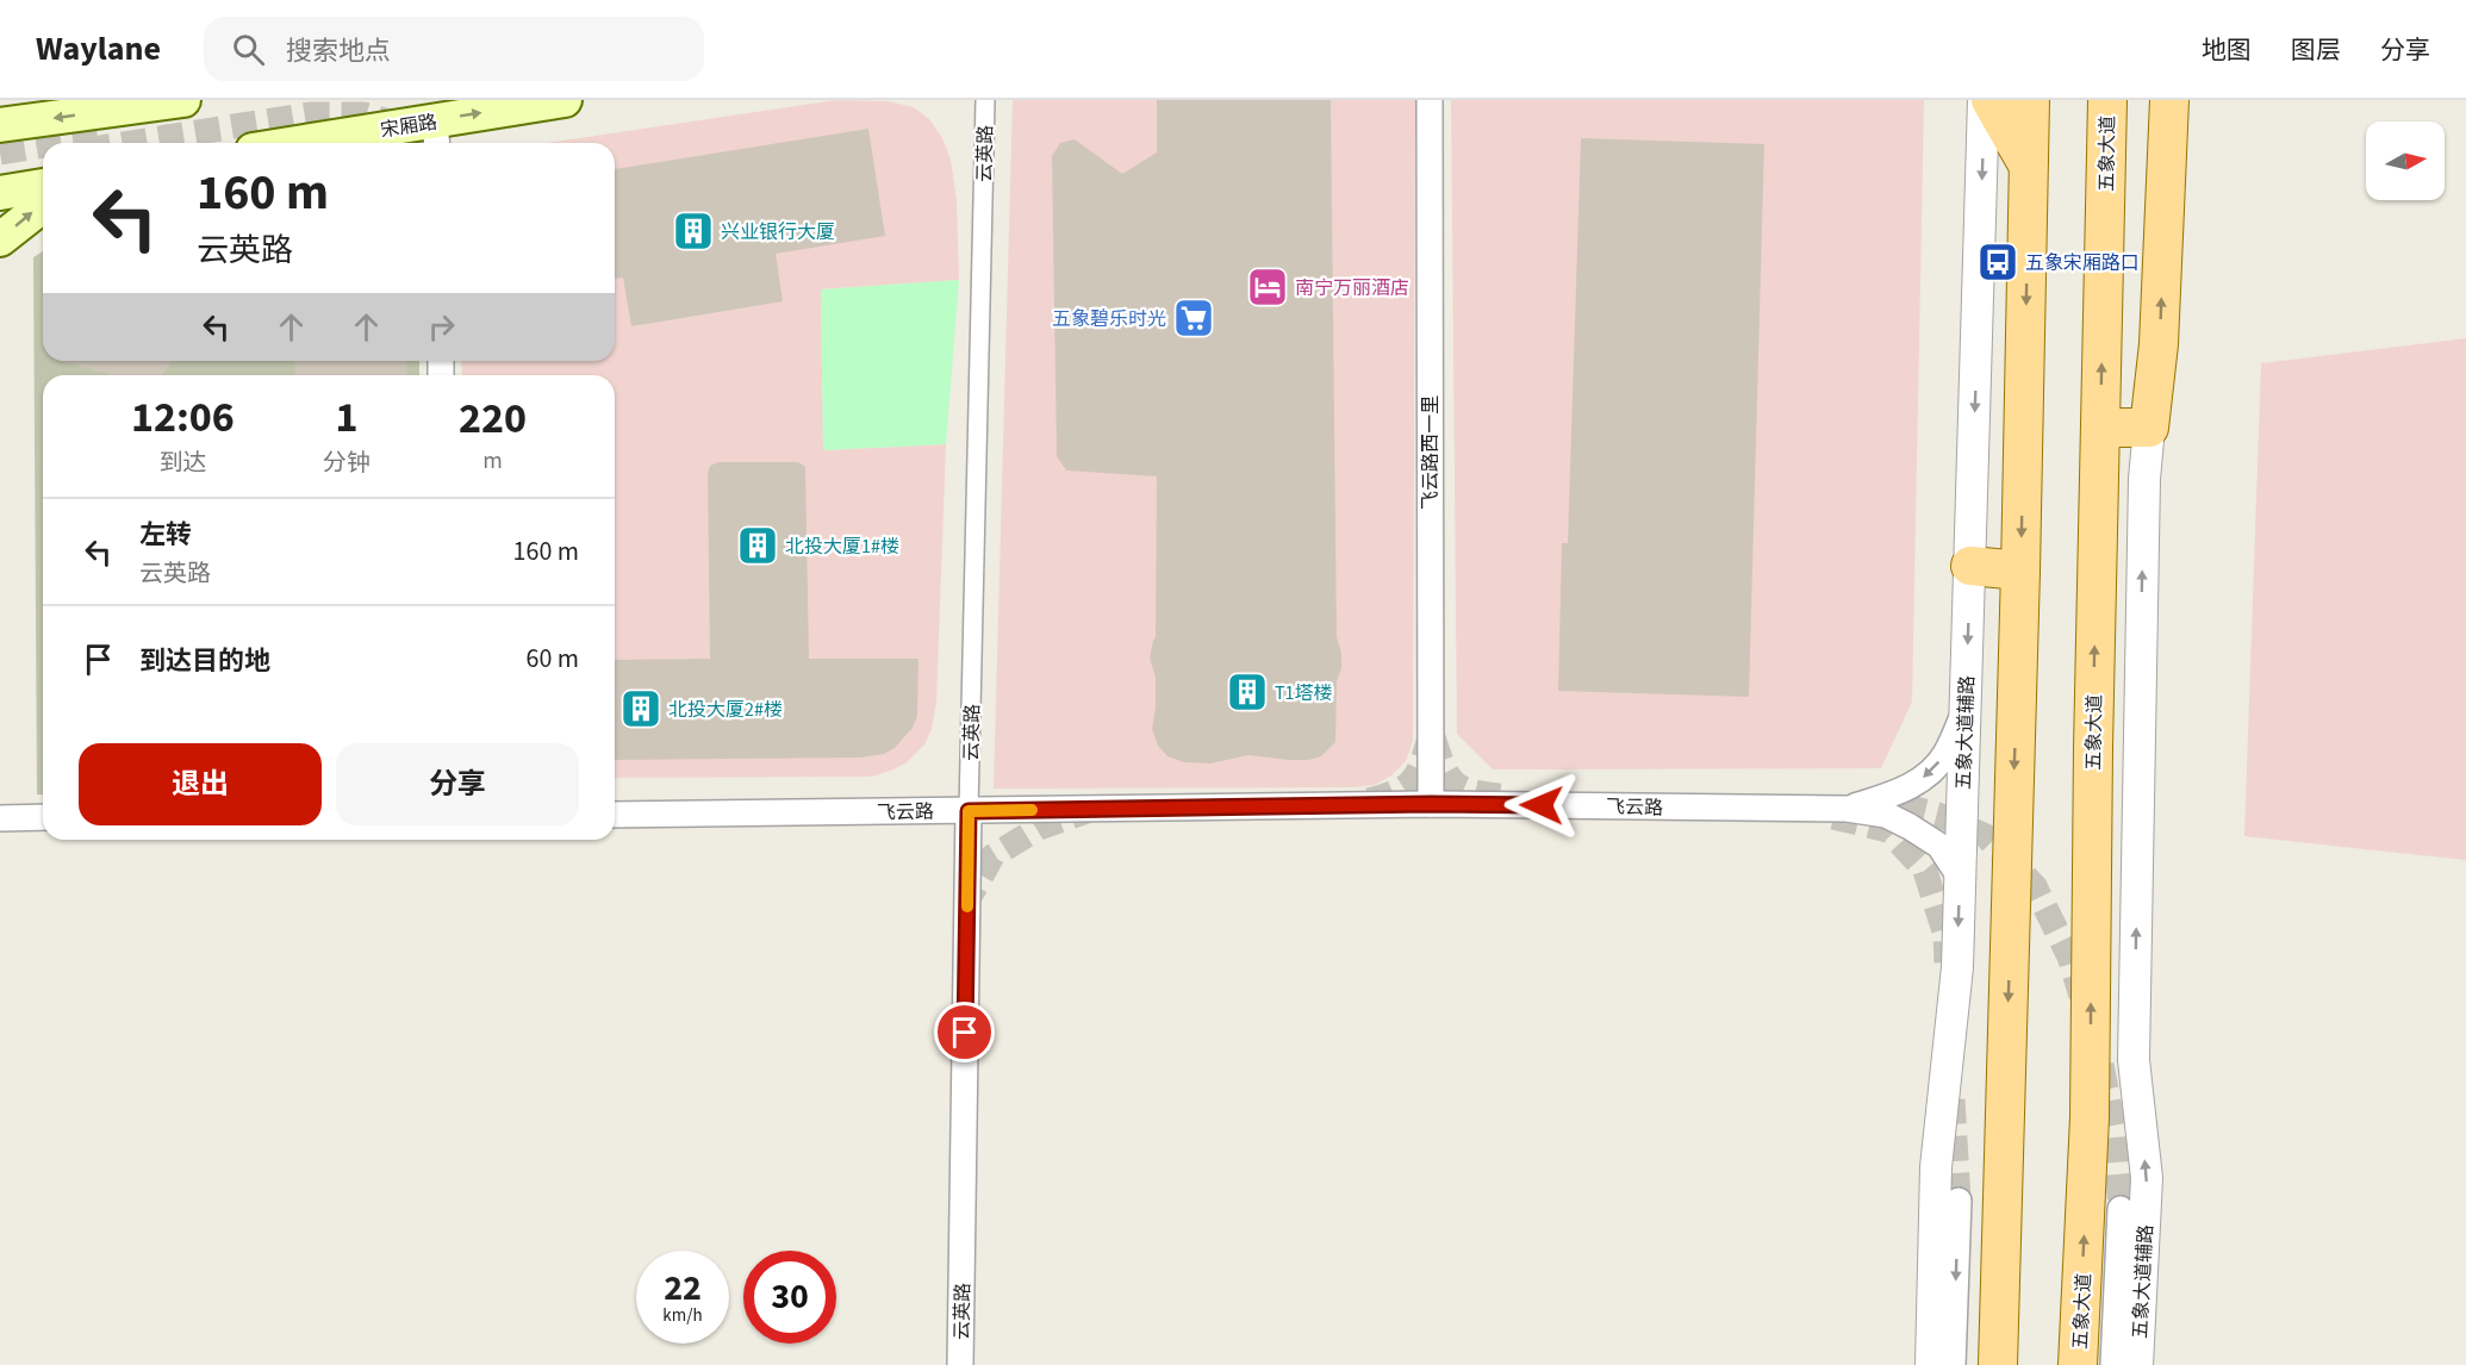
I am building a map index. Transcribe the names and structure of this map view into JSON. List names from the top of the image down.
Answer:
{
  "streets": {
    "main road": ["宋厢路", "五象大道"],
    "street": [
      "云英路",
      "飞云路西一里",
      "五象大道辅路",
      "飞云路"
    ]
  },
  "crossings": [
    ["云英路", "飞云路"],
    ["飞云路西一里", "飞云路"],
    ["五象大道辅路", "飞云路"]
  ],
  "one_way": ["宋厢路"],
  "places": {
    "building": [
      "兴业银行大厦",
      "北投大厦1#楼",
      "T1塔楼",
      "北投大厦2#楼"
    ],
    "bus stop": ["五象宋厢路口"],
    "hotel": ["南宁万丽酒店"],
    "supermarket": ["五象碧乐时光"]
  },
  "north": "right",
  "page": {
    "header": "Waylane",
    "search": "搜索地点",
    "nav": ["地图", "图层", "分享"],
    "turn": ["160 m", "云英路"],
    "eta": [
      "12:06",
      "到达",
      "1",
      "分钟",
      "220",
      "m"
    ],
    "list": [
      {
        "name": "左转",
        "note": "云英路",
        "value": "160 m"
      },
      {
        "name": "到达目的地",
        "value": "60 m"
      }
    ],
    "buttons": ["退出", "分享"],
    "speed": "22 km/h",
    "limit": "30"
  }
}
